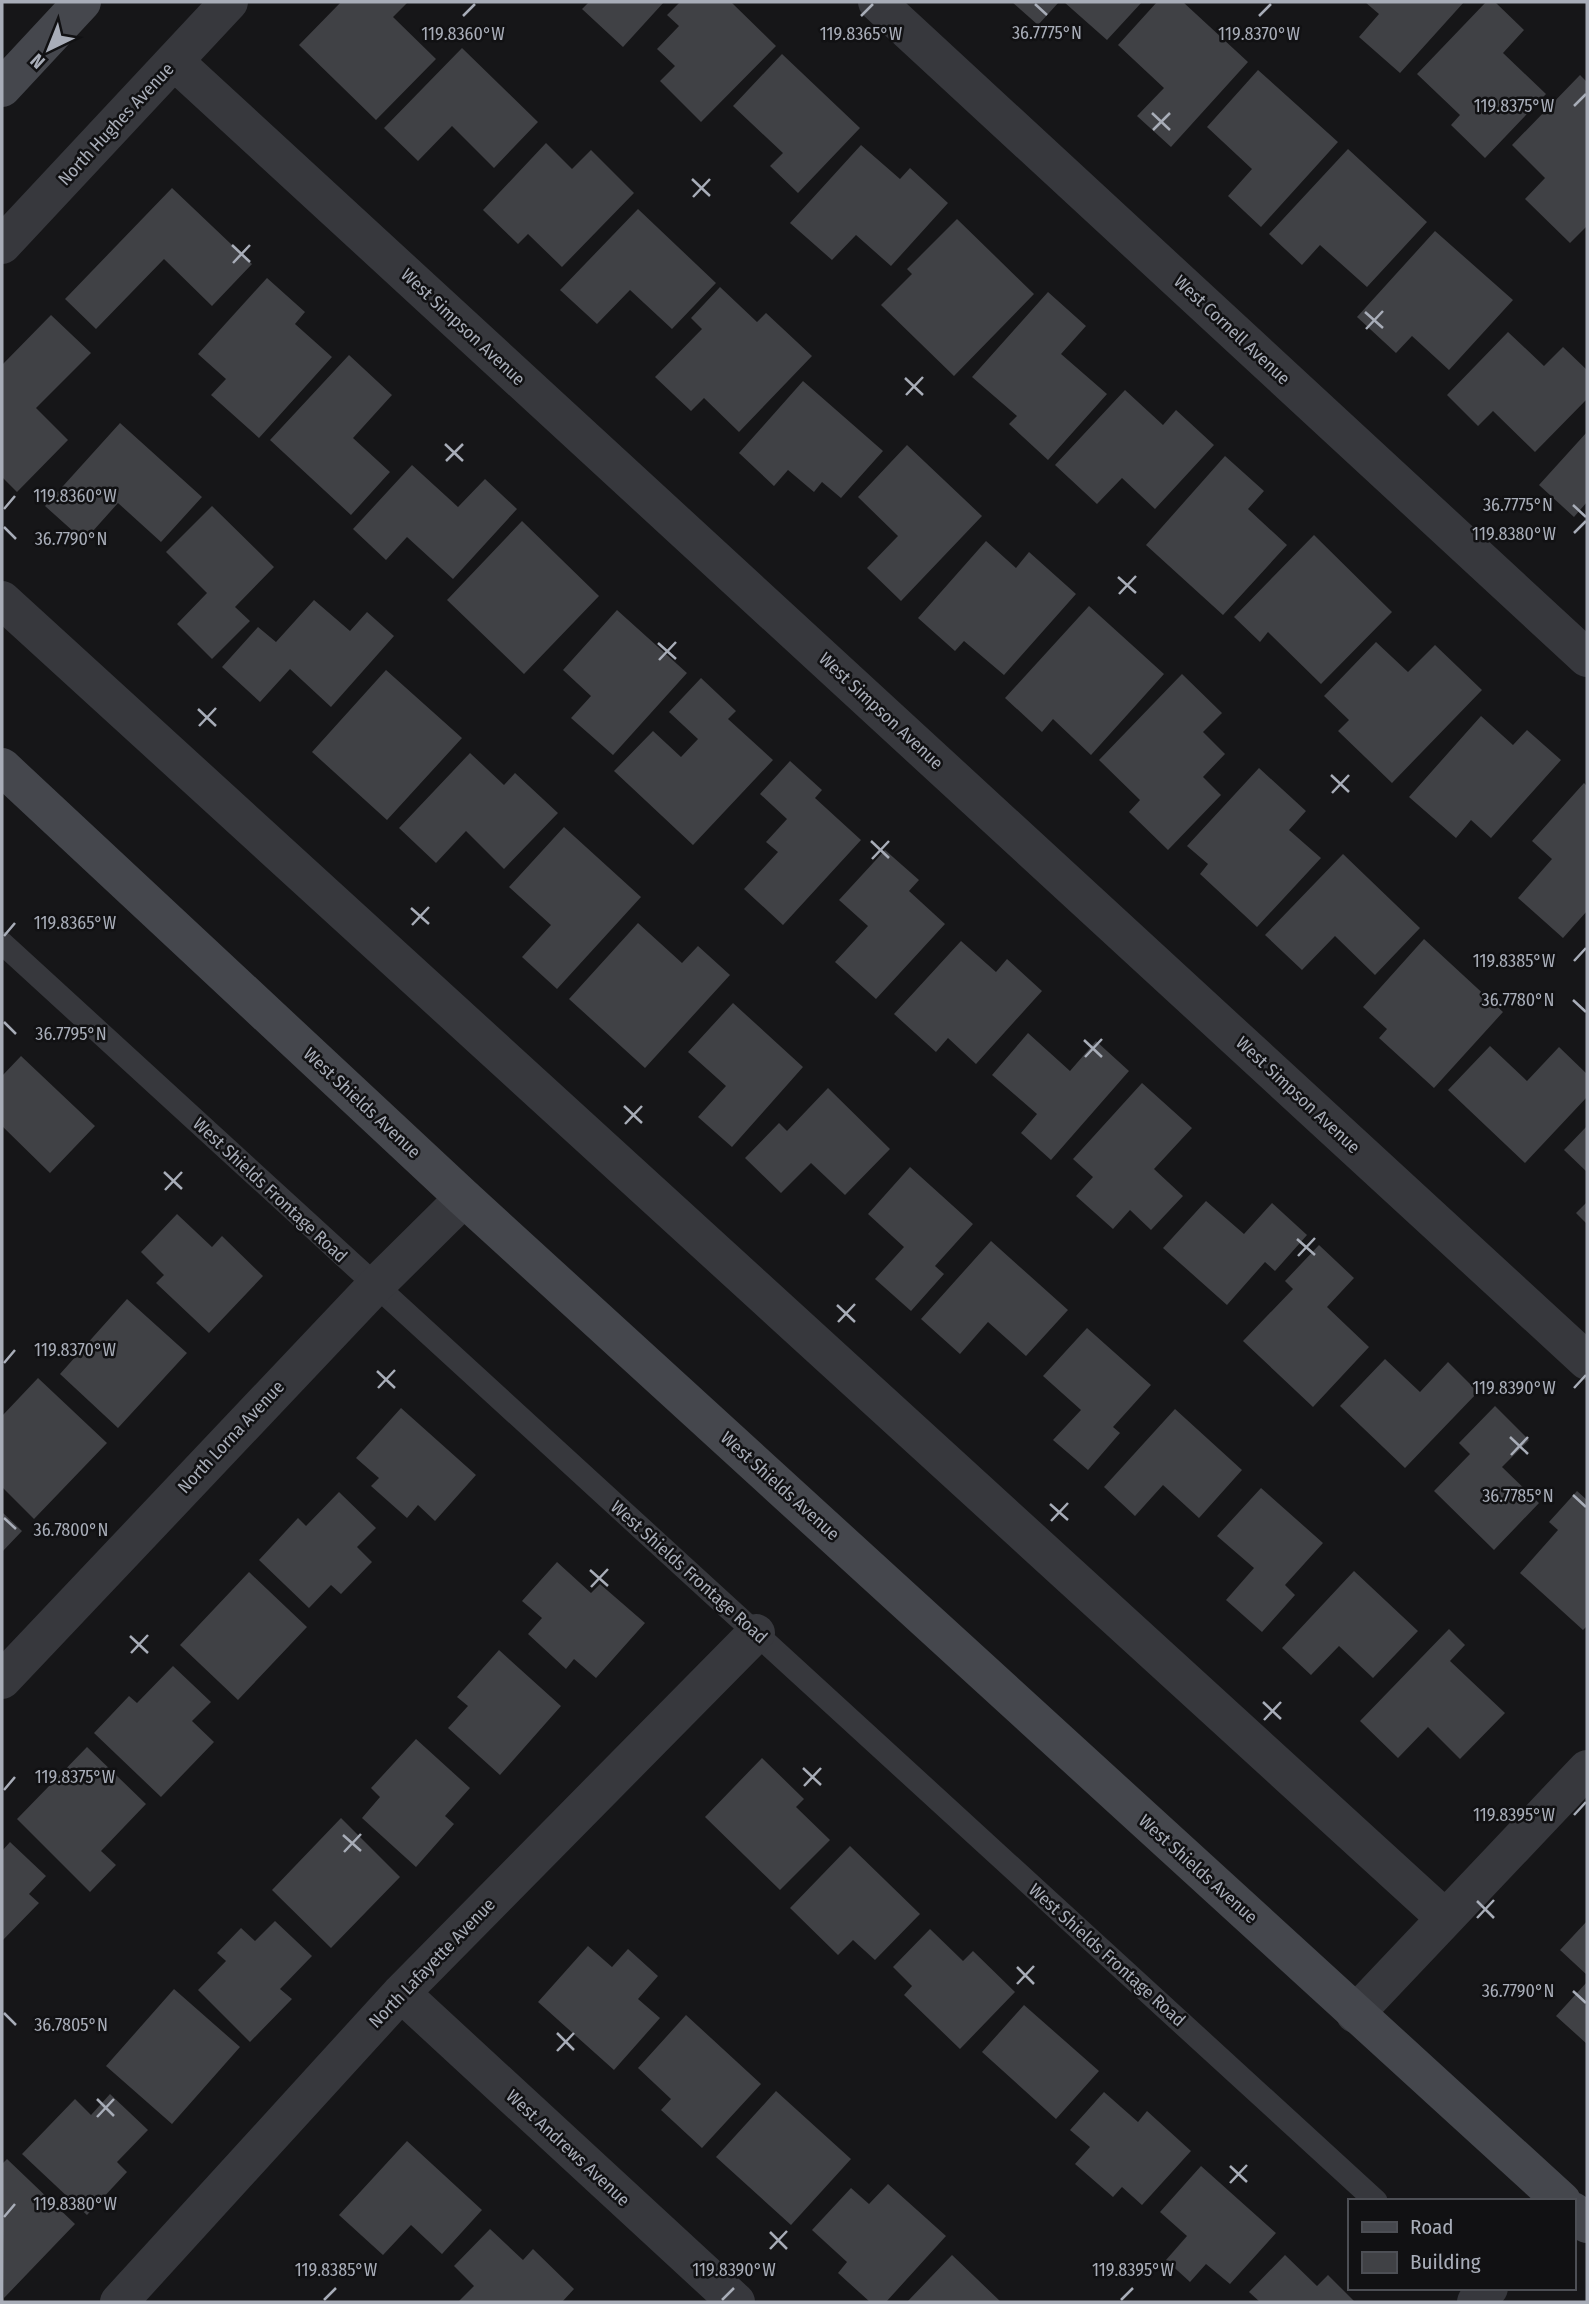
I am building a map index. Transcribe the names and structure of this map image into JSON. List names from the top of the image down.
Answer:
{
  "streets": {
    "main road": ["West Shields Avenue"],
    "street": [
      "North Hughes Avenue",
      "West Simpson Avenue",
      "West Cornell Avenue",
      "North Lorna Avenue",
      "North Lafayette Avenue",
      "West Andrews Avenue"
    ],
    "lane": ["West Shields Frontage Road"]
  },
  "crossings": [
    ["North Hughes Avenue", "West Simpson Avenue"],
    ["West Shields Avenue", "North Lorna Avenue"],
    ["West Shields Frontage Road", "North Lorna Avenue"],
    ["West Shields Frontage Road", "North Lafayette Avenue"],
    ["North Lafayette Avenue", "West Andrews Avenue"]
  ],
  "legend": ["Road", "Building"],
  "north": "bottom left",
  "coordinates": [
    "36.7775°N",
    "119.8360°W",
    "119.8365°W",
    "119.8370°W",
    "119.8375°W",
    "119.8380°W",
    "36.7790°N",
    "119.8385°W",
    "36.7780°N",
    "36.7795°N",
    "119.8390°W",
    "36.7785°N",
    "36.7800°N",
    "119.8395°W",
    "36.7805°N"
  ]
}
